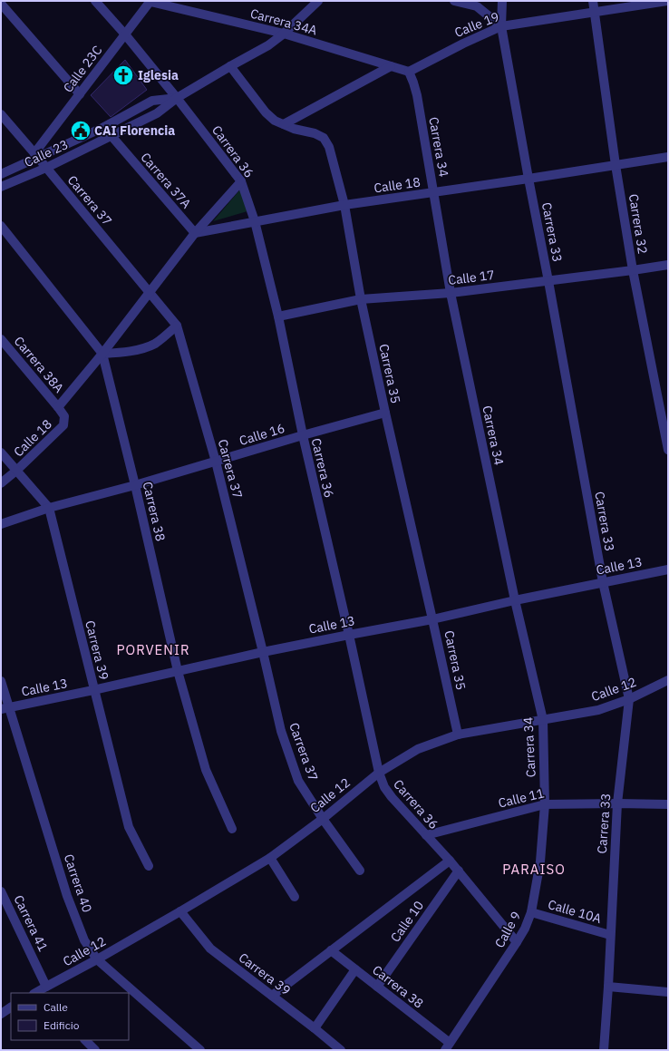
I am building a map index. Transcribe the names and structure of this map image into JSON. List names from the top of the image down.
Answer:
{
  "streets": {
    "street": [
      "Carrera 34A",
      "Calle 19",
      "Calle 23C",
      "Carrera 34",
      "Carrera 36",
      "Calle 23",
      "Carrera 37A",
      "Calle 18",
      "Carrera 37",
      "Carrera 32",
      "Carrera 33",
      "Calle 17",
      "Carrera 38A",
      "Carrera 35",
      "Calle 16",
      "Carrera 38",
      "Calle 13",
      "Carrera 39",
      "Calle 12",
      "Calle 11",
      "Carrera 40",
      "Calle 10A",
      "Calle 10",
      "Carrera 41",
      "Calle 9"
    ]
  },
  "crossings": [
    ["Carrera 34A", "Calle 19"],
    ["Carrera 34A", "Calle 23C"],
    ["Carrera 34A", "Carrera 34"],
    ["Carrera 34A", "Calle 23"],
    ["Calle 19", "Carrera 34"],
    ["Calle 19", "Carrera 32"],
    ["Calle 19", "Carrera 33"],
    ["Calle 23C", "Carrera 36"],
    ["Calle 23C", "Calle 23"],
    ["Calle 23C", "Carrera 37"],
    ["Carrera 34", "Calle 18"],
    ["Carrera 34", "Calle 17"],
    ["Carrera 34", "Calle 13"],
    ["Carrera 34", "Calle 12"],
    ["Carrera 34", "Calle 11"],
    ["Carrera 34", "Calle 9"],
    ["Carrera 36", "Calle 23"],
    ["Carrera 36", "Calle 18"],
    ["Carrera 36", "Calle 17"],
    ["Carrera 36", "Calle 16"],
    ["Carrera 36", "Calle 13"],
    ["Carrera 36", "Calle 12"],
    ["Carrera 36", "Calle 11"],
    ["Carrera 36", "Calle 10"],
    ["Carrera 36", "Calle 9"],
    ["Calle 23", "Carrera 37A"],
    ["Calle 23", "Carrera 37"],
    ["Calle 23", "Carrera 35"],
    ["Carrera 37A", "Calle 18"],
    ["Calle 18", "Carrera 37"],
    ["Calle 18", "Carrera 32"],
    ["Calle 18", "Carrera 33"],
    ["Calle 18", "Carrera 38A"],
    ["Calle 18", "Carrera 35"],
    ["Calle 18", "Carrera 38"],
    ["Calle 18", "Carrera 39"],
    ["Carrera 37", "Calle 16"],
    ["Carrera 37", "Calle 13"],
    ["Carrera 37", "Calle 12"],
    ["Carrera 32", "Calle 17"],
    ["Carrera 33", "Calle 17"],
    ["Carrera 33", "Calle 13"],
    ["Carrera 33", "Calle 12"],
    ["Carrera 33", "Calle 11"],
    ["Carrera 33", "Calle 10A"],
    ["Calle 17", "Carrera 35"],
    ["Carrera 35", "Calle 16"],
    ["Carrera 35", "Calle 13"],
    ["Carrera 35", "Calle 12"],
    ["Calle 16", "Carrera 38"],
    ["Calle 16", "Carrera 39"],
    ["Carrera 38", "Calle 13"],
    ["Carrera 38", "Calle 10"],
    ["Carrera 38", "Calle 9"],
    ["Calle 13", "Carrera 39"],
    ["Calle 13", "Carrera 40"],
    ["Carrera 39", "Calle 12"],
    ["Calle 12", "Carrera 40"],
    ["Calle 12", "Carrera 41"],
    ["Calle 11", "Calle 9"],
    ["Calle 10A", "Calle 9"]
  ],
  "districts": ["PORVENIR", "PARAISO"],
  "places": {
    "church": ["Iglesia"],
    "public building": ["CAI Florencia"]
  },
  "legend": ["Calle", "Edificio"]
}
